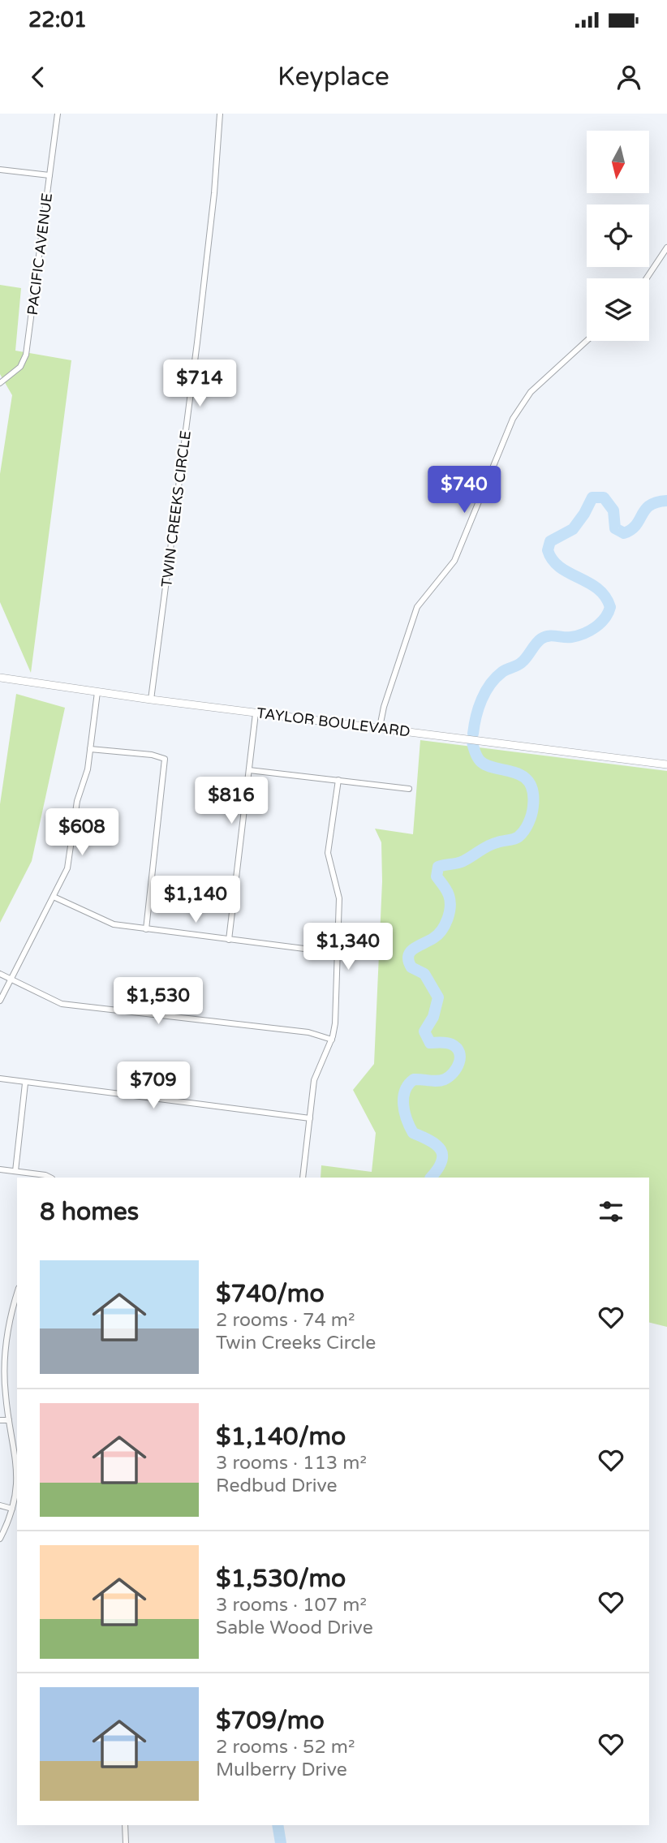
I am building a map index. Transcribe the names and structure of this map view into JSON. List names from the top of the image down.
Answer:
{
  "streets": {
    "street": ["PACIFIC AVENUE", "TWIN CREEKS CIRCLE", "TAYLOR BOULEVARD"]
  },
  "crossings": [
    ["TWIN CREEKS CIRCLE", "TAYLOR BOULEVARD"]
  ],
  "north": "bottom",
  "page": {
    "status": "22:01",
    "header": "Keyplace",
    "price": [
      "$714",
      "$740",
      "$816",
      "$608",
      "$1,140",
      "$1,340",
      "$1,530",
      "$709"
    ],
    "heading": "8 homes",
    "list": [
      {
        "name": "$740/mo",
        "note": "2 rooms · 74 m² · Twin Creeks Circle"
      },
      {
        "name": "$1,140/mo",
        "note": "3 rooms · 113 m² · Redbud Drive"
      },
      {
        "name": "$1,530/mo",
        "note": "3 rooms · 107 m² · Sable Wood Drive"
      },
      {
        "name": "$709/mo",
        "note": "2 rooms · 52 m² · Mulberry Drive"
      }
    ]
  }
}
